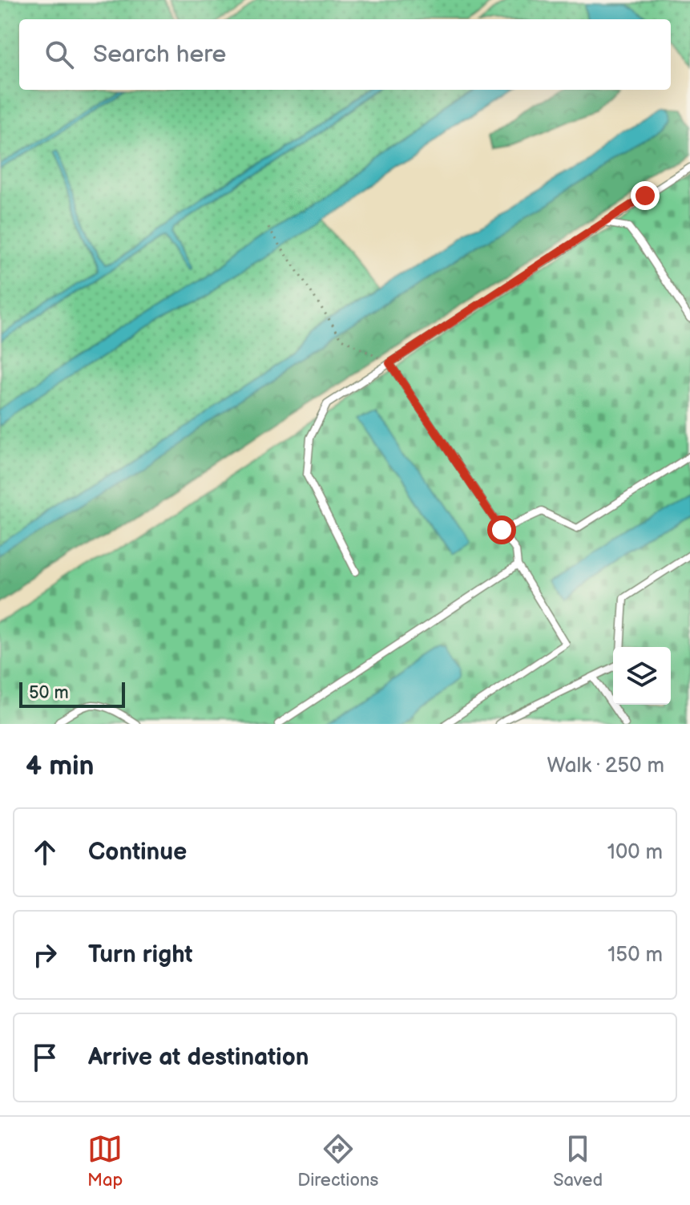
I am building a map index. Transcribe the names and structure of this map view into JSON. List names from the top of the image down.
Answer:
{
  "scale_bar": "50 m",
  "page": {
    "search": "Search here",
    "scale": "50 m",
    "heading": ["4 min", "Walk · 250 m"],
    "list": [
      ["Continue", "100 m"],
      ["Turn right", "150 m"],
      "Arrive at destination"
    ],
    "nav": ["Map", "Directions", "Saved"]
  }
}
